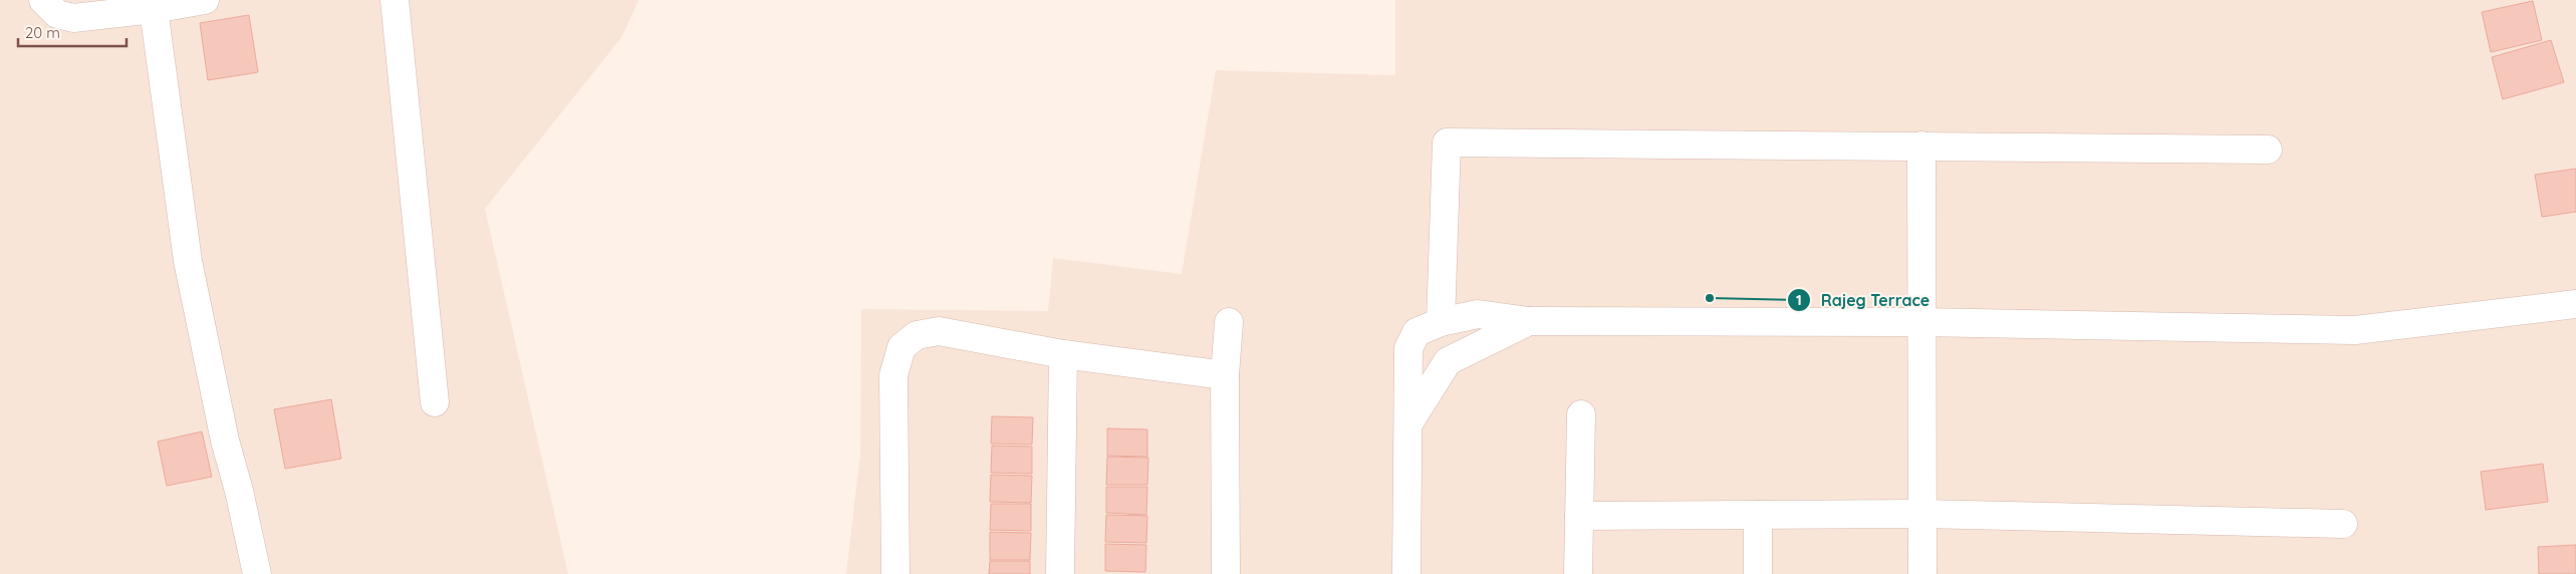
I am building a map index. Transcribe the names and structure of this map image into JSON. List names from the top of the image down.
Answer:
{
  "places": ["Rajeg Terrace"],
  "scale_bar": "20 m"
}
